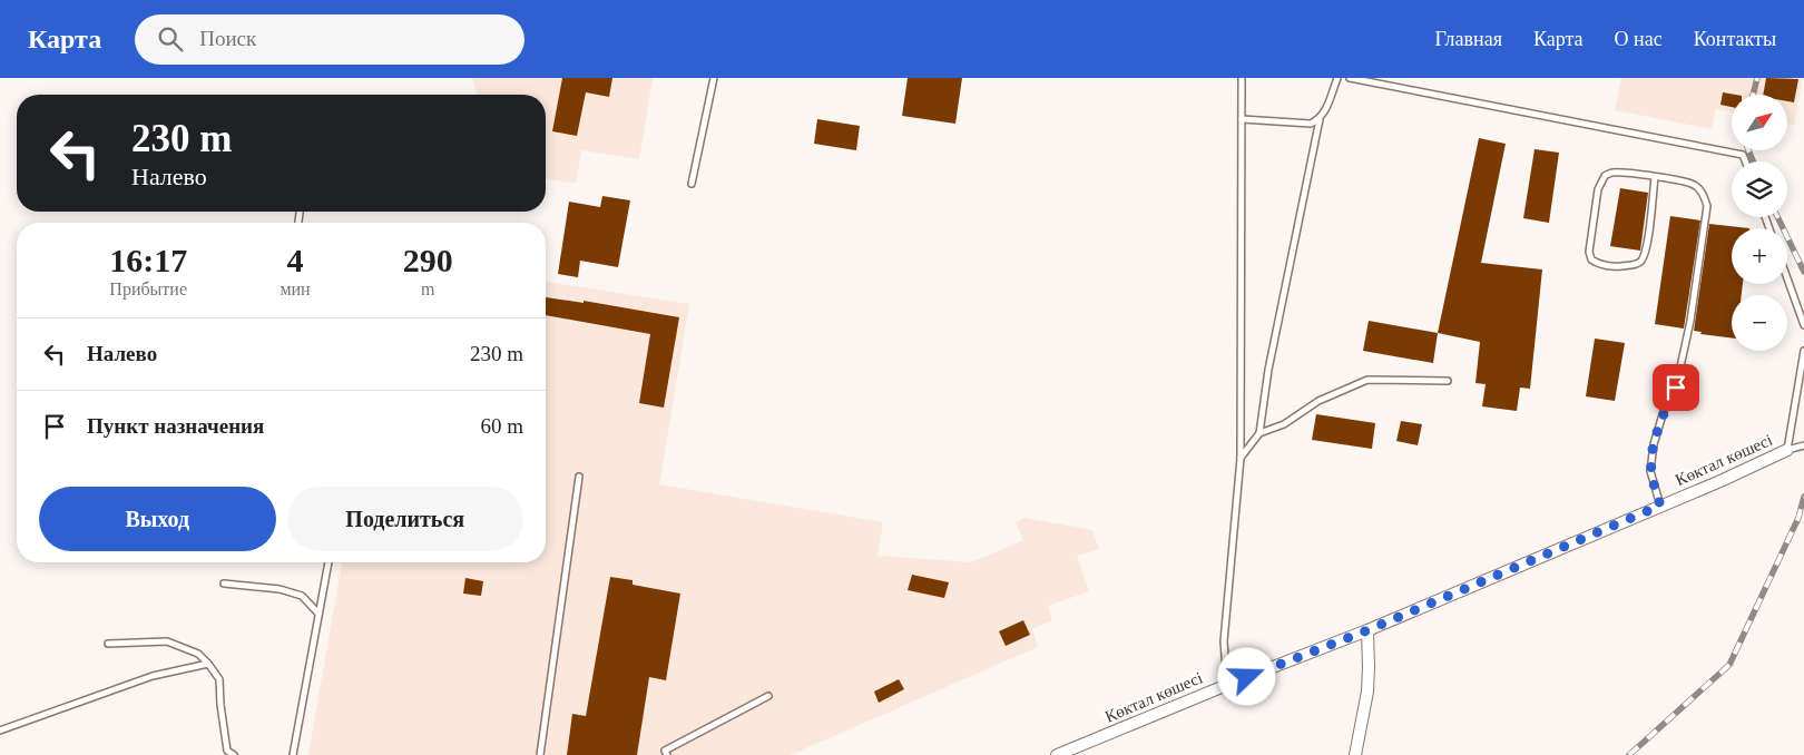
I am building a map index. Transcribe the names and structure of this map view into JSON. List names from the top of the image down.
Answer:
{
  "streets": {
    "street": ["Көктал көшесі"]
  },
  "north": "top right",
  "page": {
    "header": "Карта",
    "search": "Поиск",
    "nav": [
      "Главная",
      "Карта",
      "О нас",
      "Контакты"
    ],
    "map_buttons": ["+", "−"],
    "turn": ["230 m", "Налево"],
    "eta": [
      "16:17",
      "Прибытие",
      "4",
      "мин",
      "290",
      "m"
    ],
    "list": [
      {
        "name": "Налево",
        "value": "230 m"
      },
      {
        "name": "Пункт назначения",
        "value": "60 m"
      }
    ],
    "buttons": ["Выход", "Поделиться"]
  }
}
